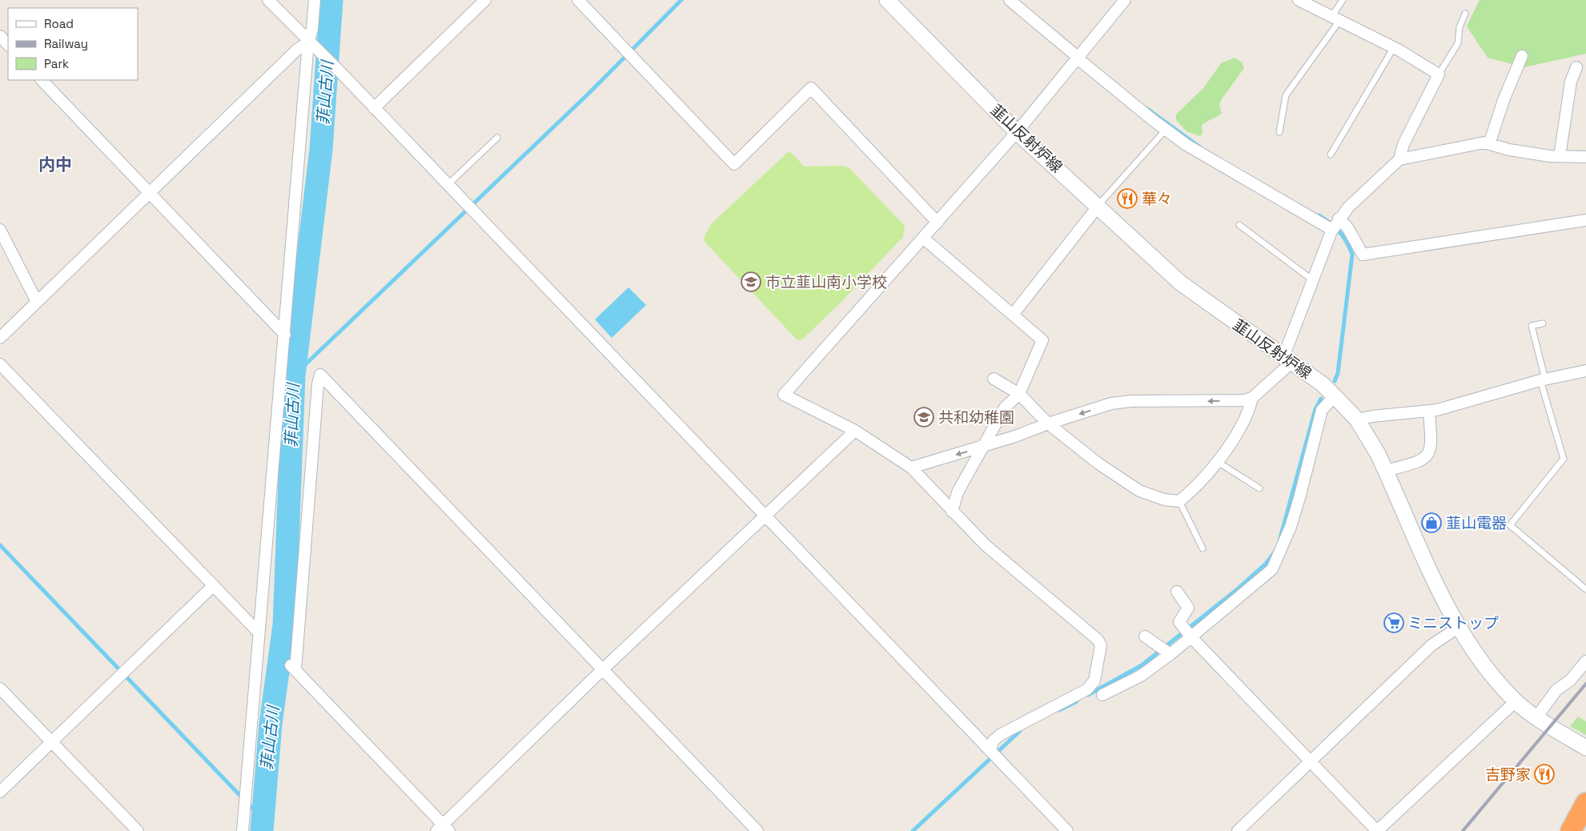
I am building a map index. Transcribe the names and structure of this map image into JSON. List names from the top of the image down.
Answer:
{
  "streets": {
    "main road": ["韮山反射炉線"]
  },
  "districts": ["内中"],
  "water": ["菲山古川"],
  "places": {
    "restaurant": ["華々", "吉野家"],
    "school or university": ["市立韮山南小学校", "共和幼稚園"],
    "shop": ["韮山電器"],
    "supermarket": ["ミニストップ"]
  },
  "legend": ["Road", "Railway", "Park"]
}
